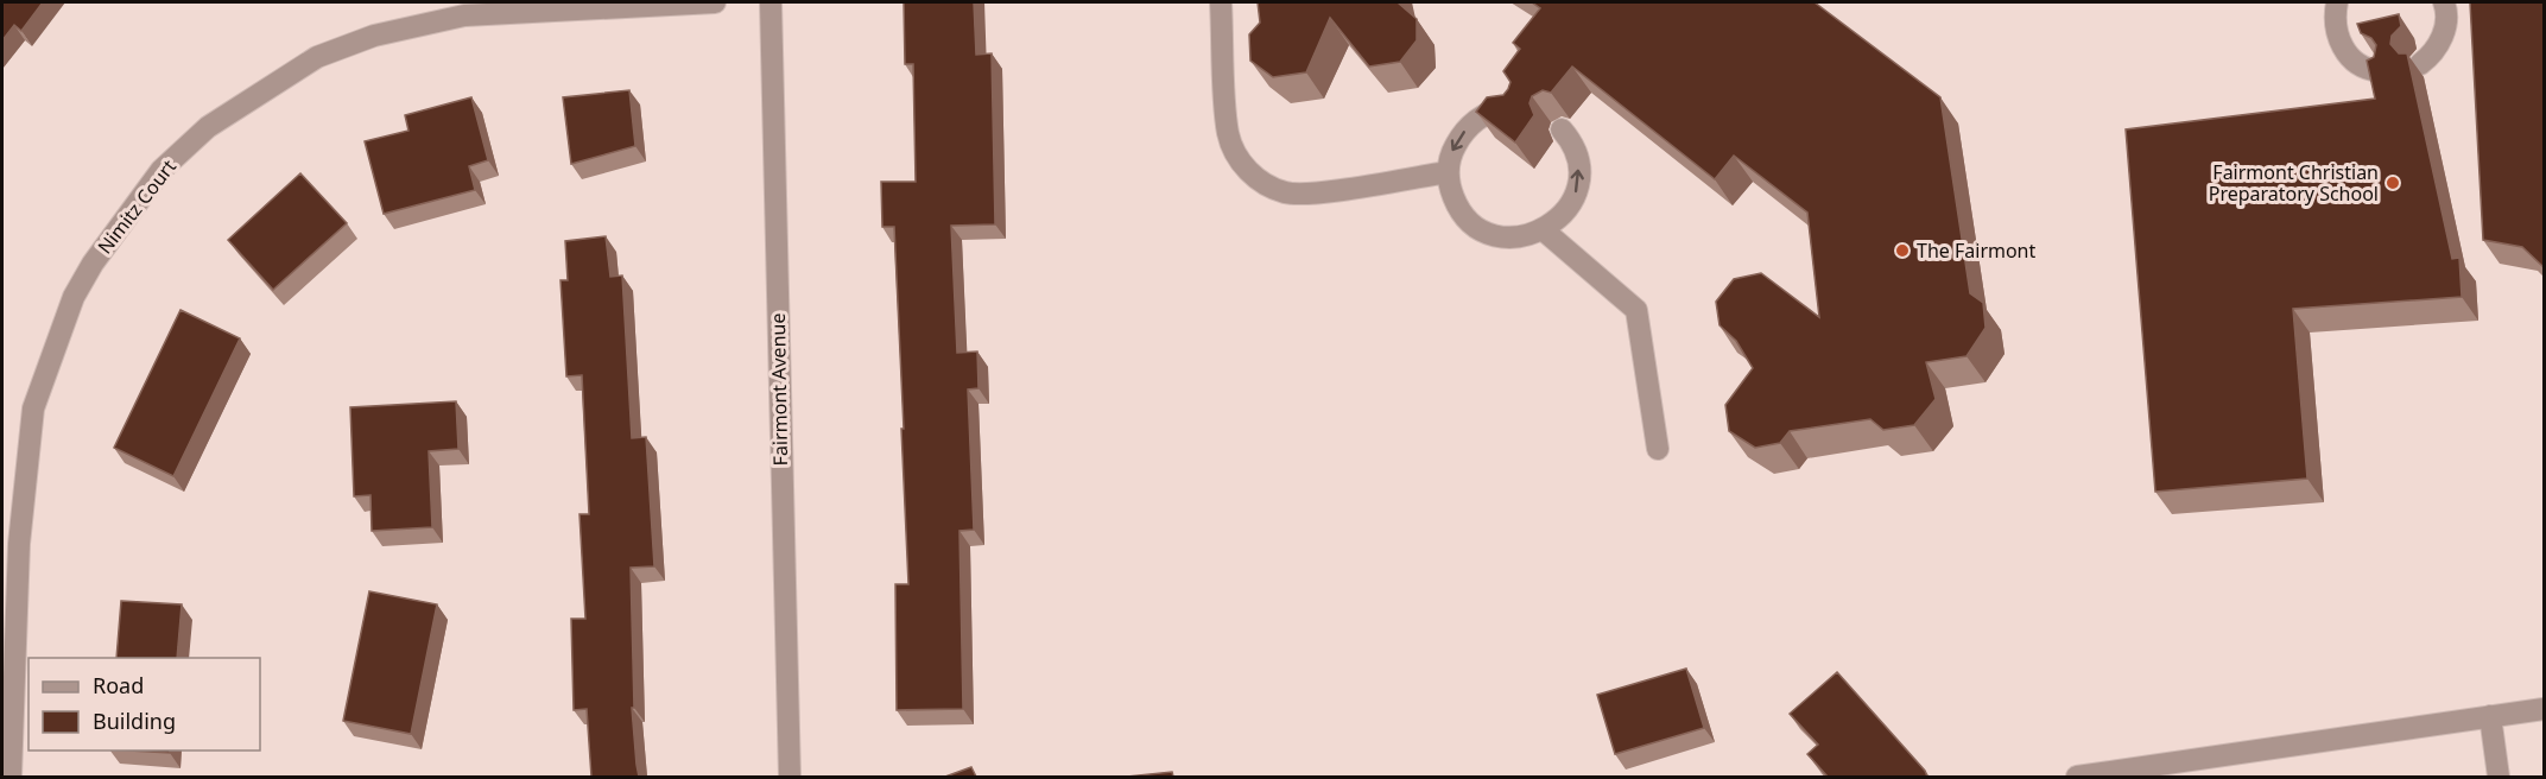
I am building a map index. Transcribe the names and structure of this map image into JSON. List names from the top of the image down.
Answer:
{
  "streets": {
    "street": ["Nimitz Court", "Fairmont Avenue"]
  },
  "places": ["Fairmont Christian Preparatory School", "The Fairmont"],
  "legend": ["Road", "Building"]
}
